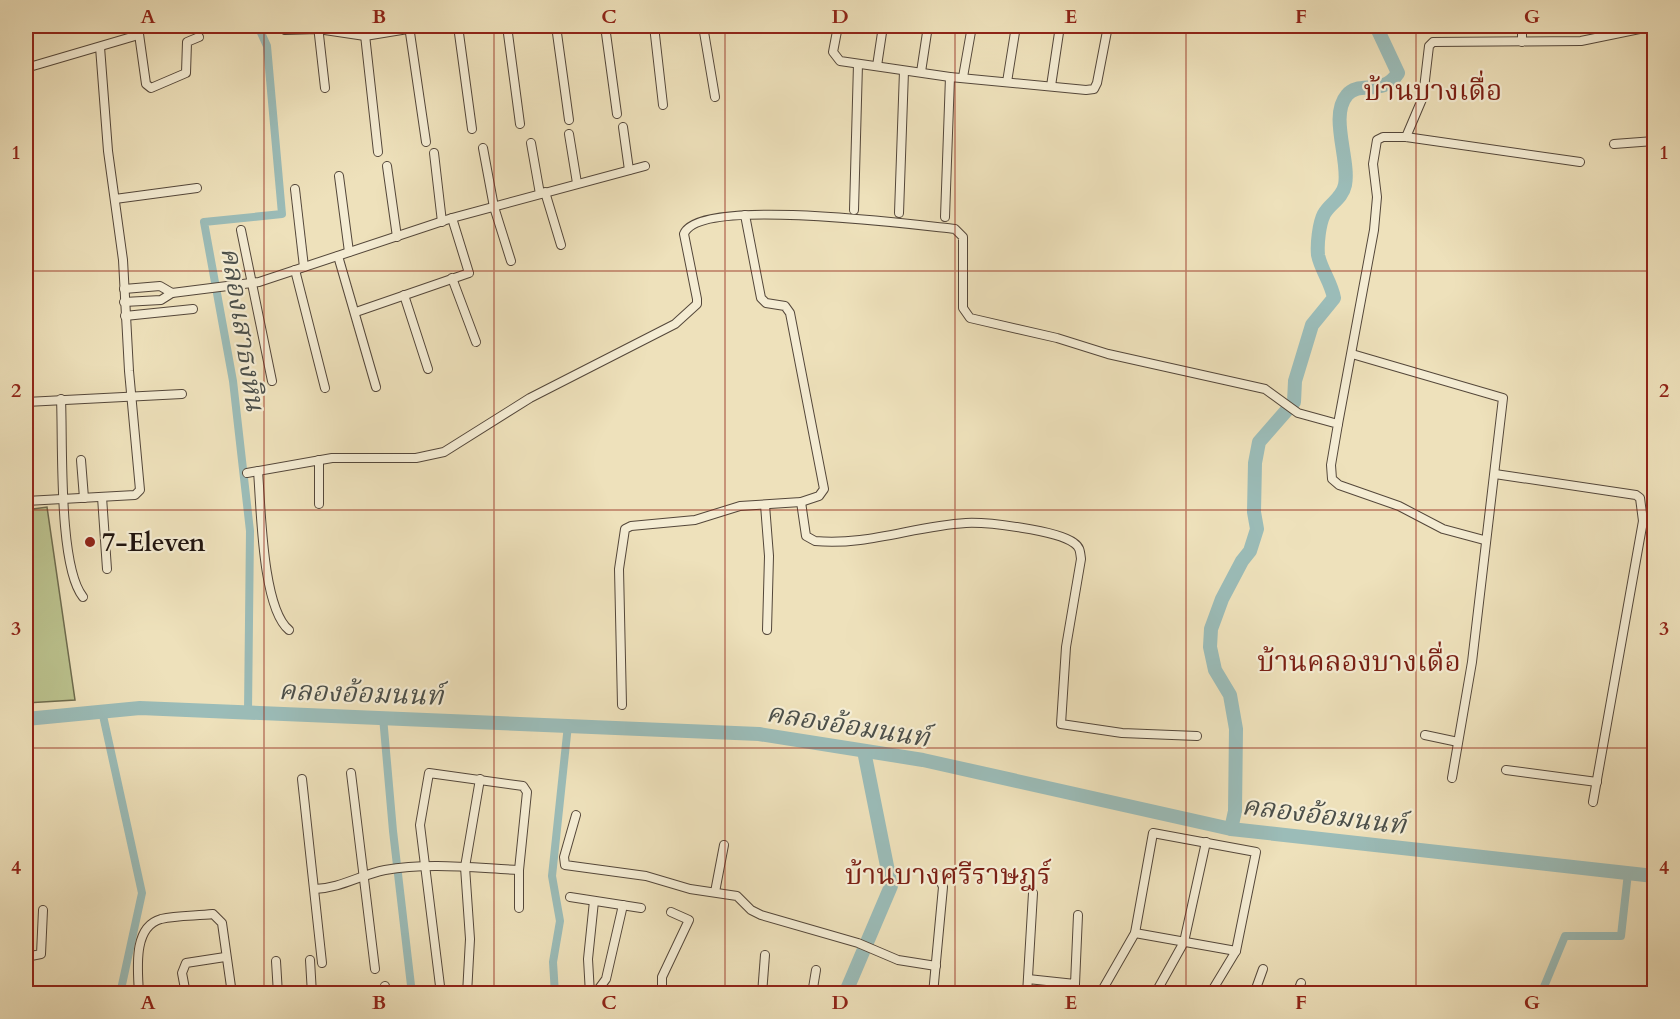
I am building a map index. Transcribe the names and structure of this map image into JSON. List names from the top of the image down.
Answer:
{
  "districts": ["บ้านบางเดื่อ", "บ้านคลองบางเดื่อ", "บ้านบางศรีราษฎร์"],
  "water": ["คลองเสาธงหิน", "คลองอ้อมนนท์"],
  "places": ["7-Eleven"],
  "grid": {
    "columns": [
      "A",
      "B",
      "C",
      "D",
      "E",
      "F",
      "G"
    ],
    "rows": [
      "1",
      "2",
      "3",
      "4"
    ]
  }
}
